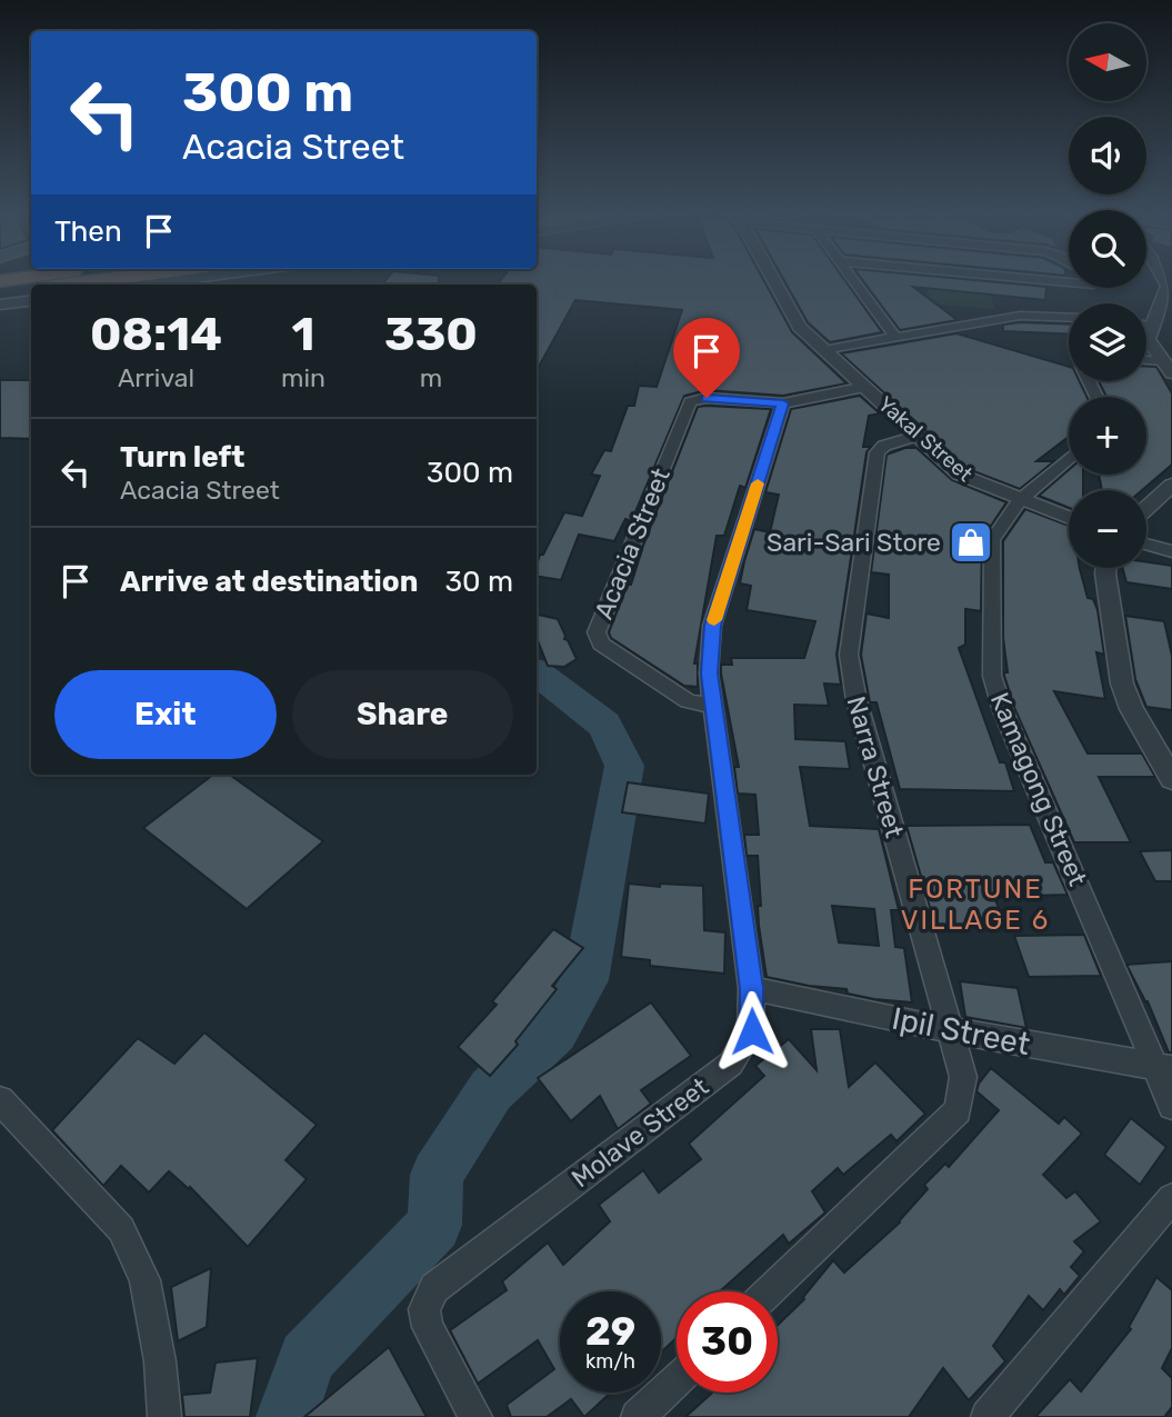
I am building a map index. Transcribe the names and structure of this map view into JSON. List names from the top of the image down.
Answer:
{
  "streets": {
    "street": [
      "Yakal Street",
      "Acacia Street",
      "Narra Street",
      "Kamagong Street",
      "Ipil Street",
      "Molave Street"
    ]
  },
  "crossings": [
    ["Yakal Street", "Acacia Street"],
    ["Yakal Street", "Narra Street"],
    ["Yakal Street", "Kamagong Street"],
    ["Acacia Street", "Molave Street"],
    ["Narra Street", "Ipil Street"],
    ["Kamagong Street", "Ipil Street"],
    ["Ipil Street", "Molave Street"]
  ],
  "districts": ["FORTUNE VILLAGE 6"],
  "places": {
    "shop": ["Sari-Sari Store"]
  },
  "north": "left",
  "page": {
    "map_buttons": ["+", "−"],
    "turn": ["300 m", "Acacia Street"],
    "then": "Then",
    "eta": [
      "08:14",
      "Arrival",
      "1",
      "min",
      "330",
      "m"
    ],
    "list": [
      {
        "name": "Turn left",
        "note": "Acacia Street",
        "value": "300 m"
      },
      {
        "name": "Arrive at destination",
        "value": "30 m"
      }
    ],
    "buttons": ["Exit", "Share"],
    "speed": "29 km/h",
    "limit": "30"
  }
}
